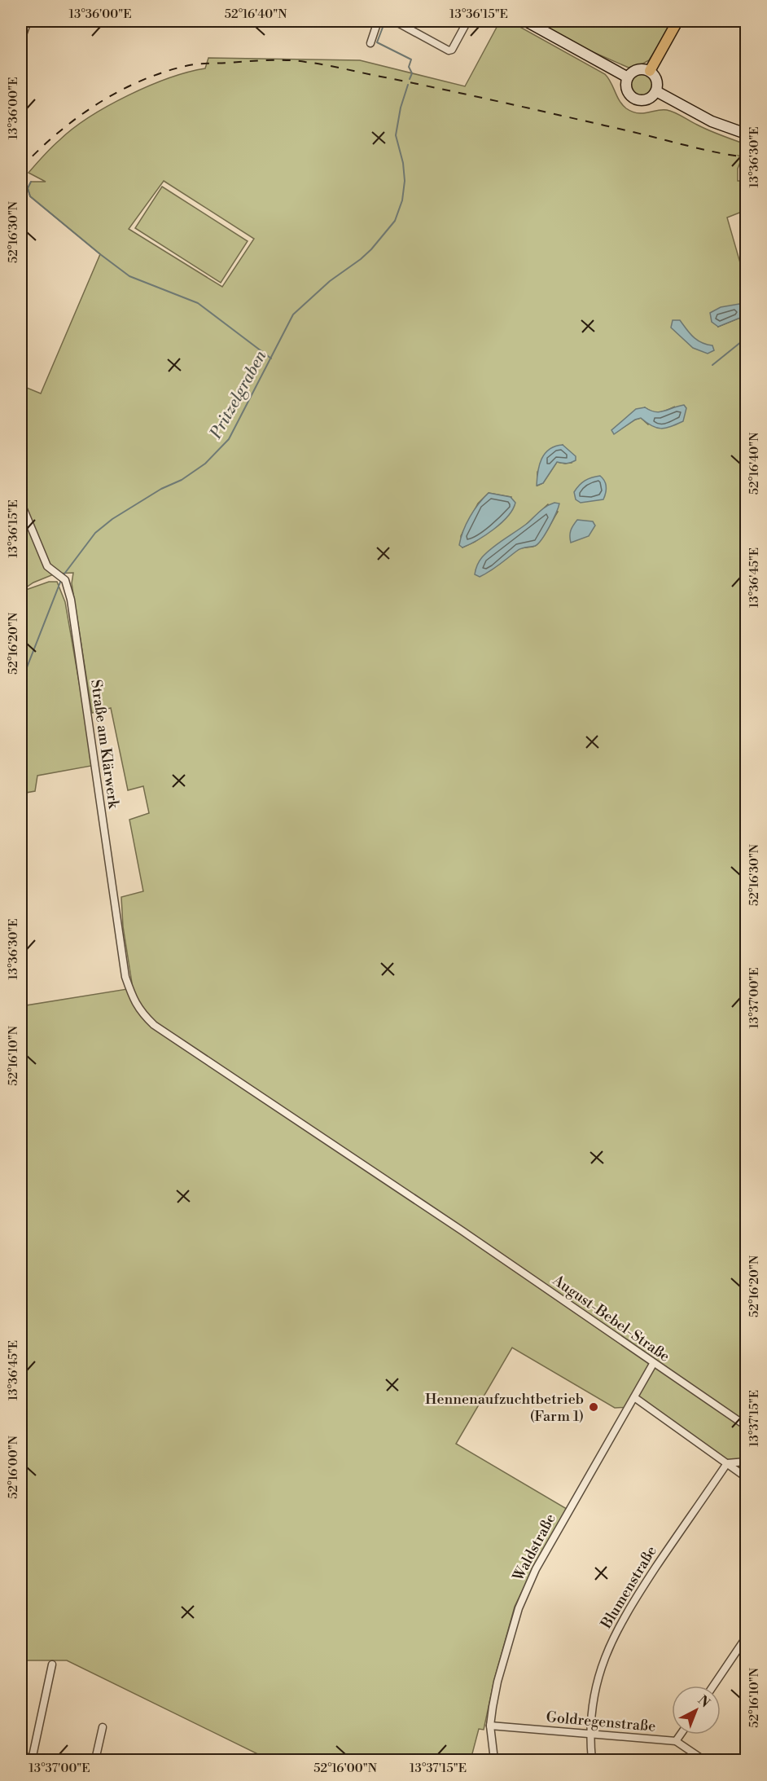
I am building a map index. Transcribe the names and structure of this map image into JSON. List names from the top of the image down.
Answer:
{
  "streets": {
    "street": [
      "Straße am Klärwerk",
      "August-Bebel-Straße",
      "Waldstraße",
      "Blumenstraße",
      "Goldregenstraße"
    ]
  },
  "crossings": [
    ["Straße am Klärwerk", "August-Bebel-Straße"],
    ["August-Bebel-Straße", "Waldstraße"],
    ["Waldstraße", "Goldregenstraße"],
    ["Blumenstraße", "Goldregenstraße"]
  ],
  "water": ["Pritzelgraben"],
  "places": ["Hennenaufzuchtbetrieb (Farm 1)"],
  "north": "top right",
  "coordinates": [
    "13°36'00\"E",
    "52°16'40\"N",
    "13°36'15\"E",
    "13°36'30\"E",
    "52°16'30\"N",
    "13°36'45\"E",
    "52°16'20\"N",
    "13°37'00\"E",
    "52°16'10\"N",
    "13°37'15\"E",
    "52°16'00\"N"
  ]
}
